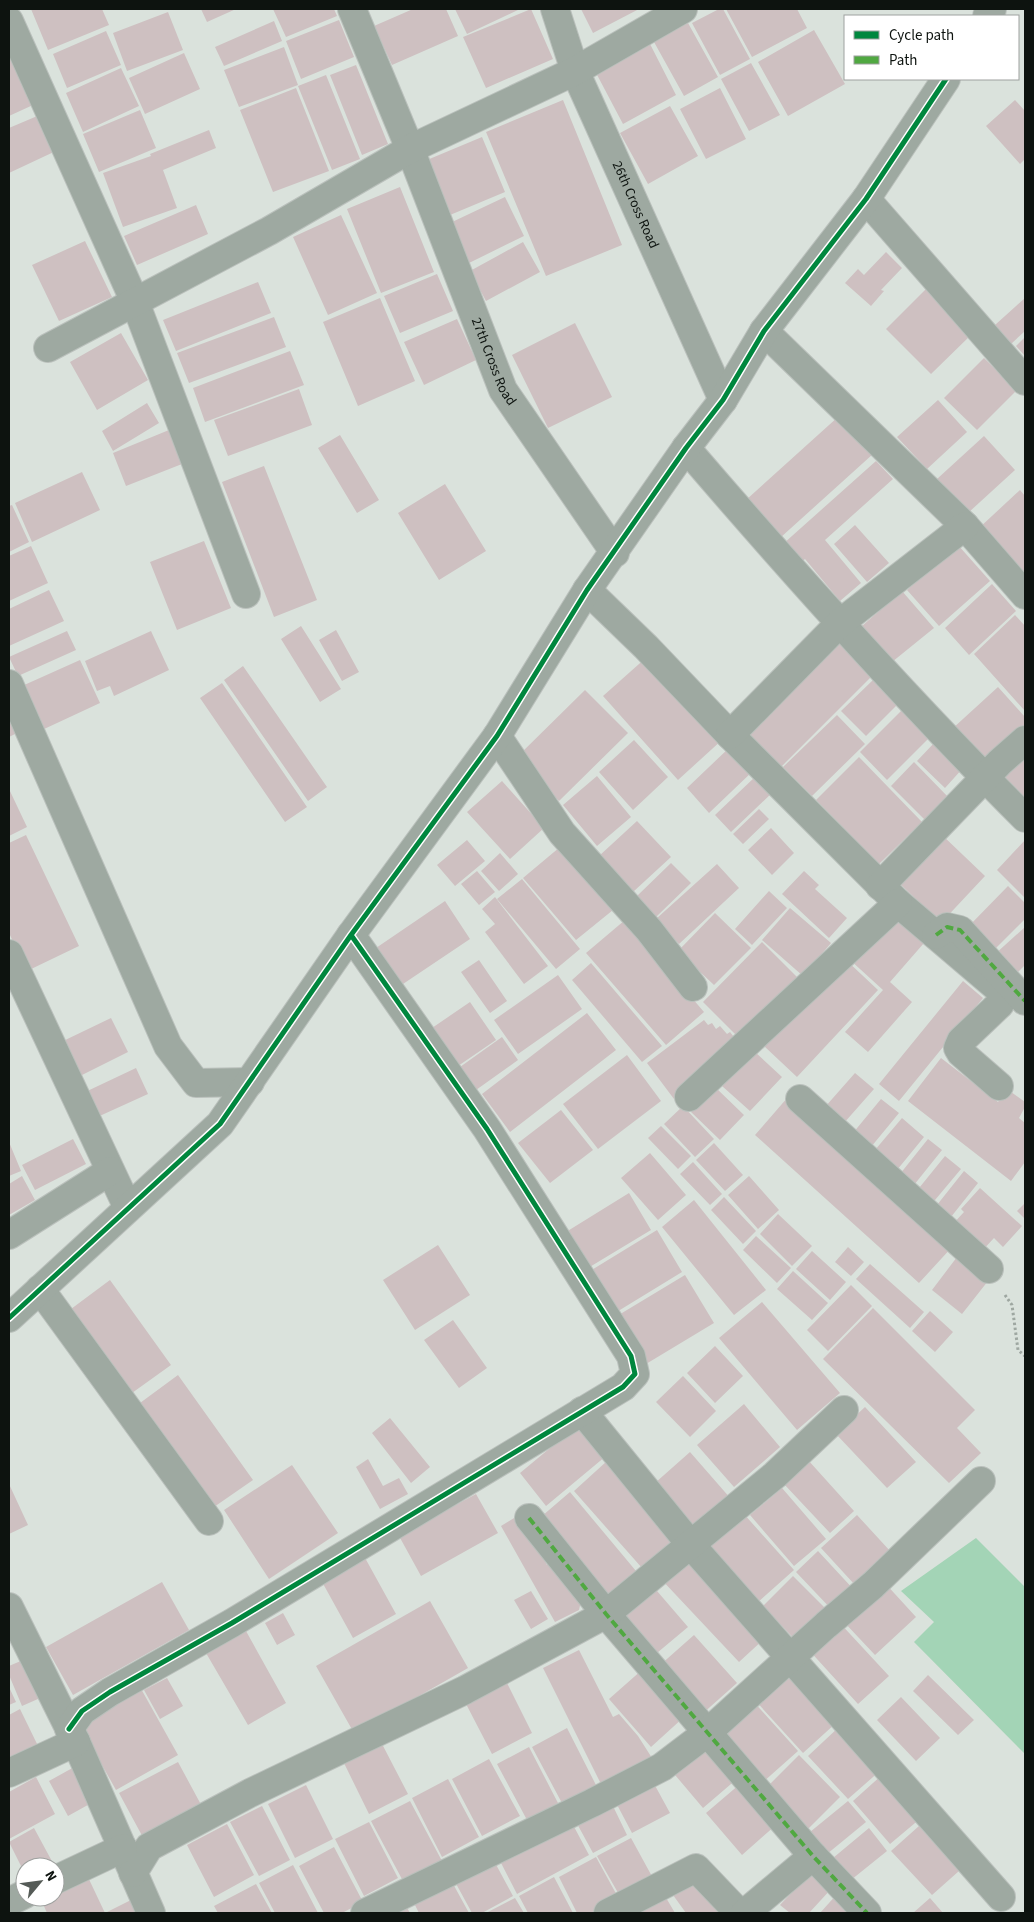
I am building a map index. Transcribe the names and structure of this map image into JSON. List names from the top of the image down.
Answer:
{
  "streets": {
    "street": ["26th Cross Road", "27th Cross Road"]
  },
  "legend": ["Cycle path", "Path"],
  "north": "top right"
}
